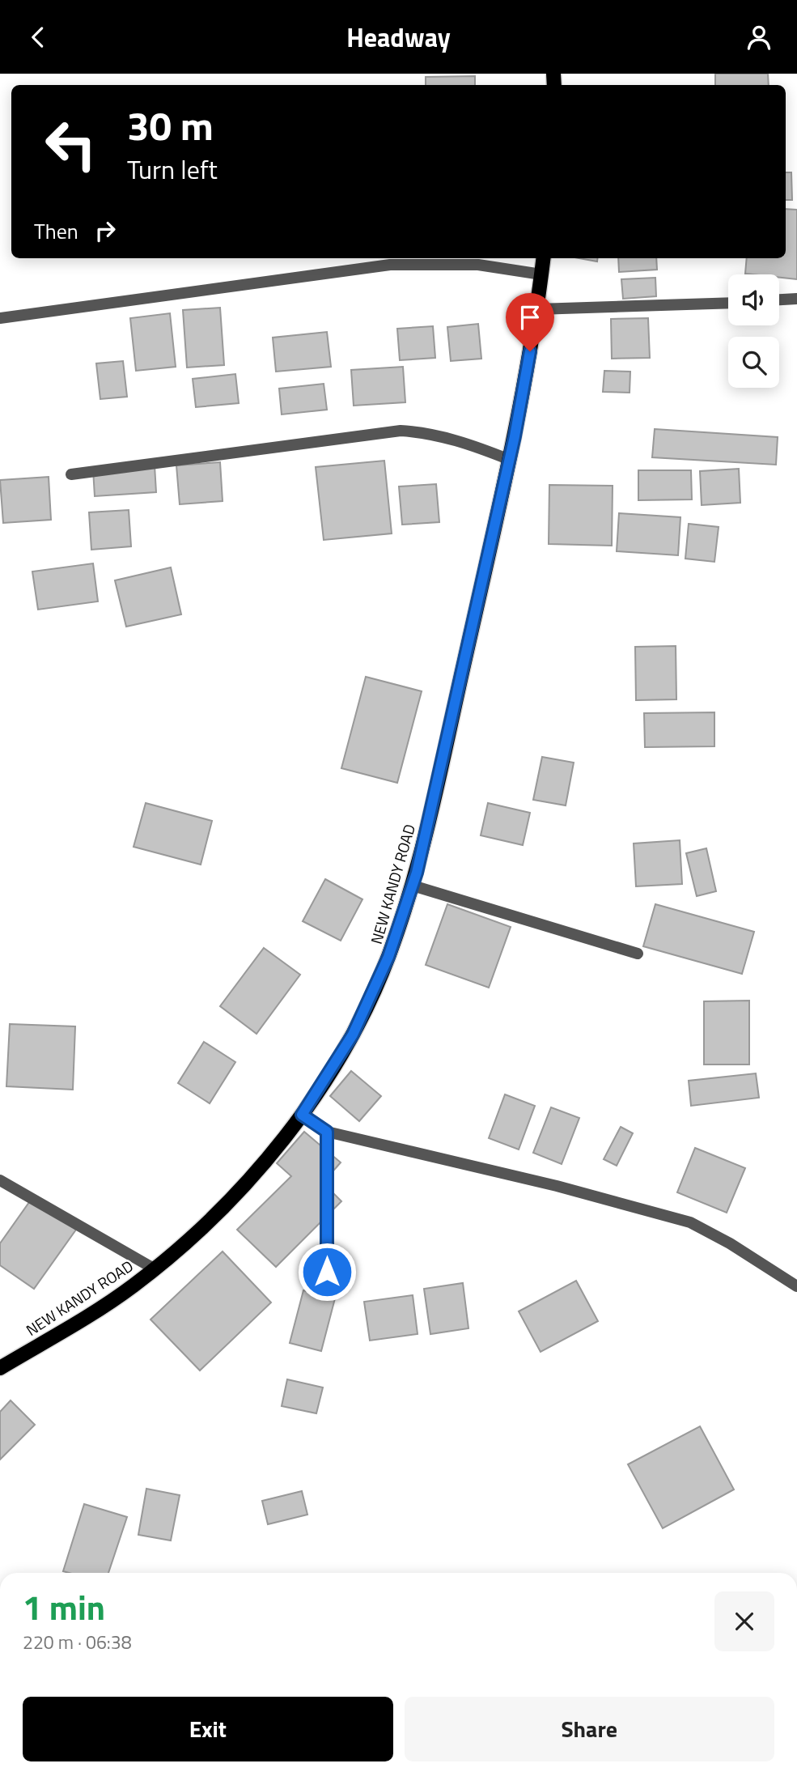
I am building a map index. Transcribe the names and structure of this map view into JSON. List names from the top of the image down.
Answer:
{
  "streets": {
    "main road": ["NEW KANDY ROAD"]
  },
  "page": {
    "header": "Headway",
    "turn": ["30 m", "Turn left"],
    "then": "Then",
    "heading": ["1 min", "220 m · 06:38"],
    "buttons": ["Exit", "Share"]
  }
}
